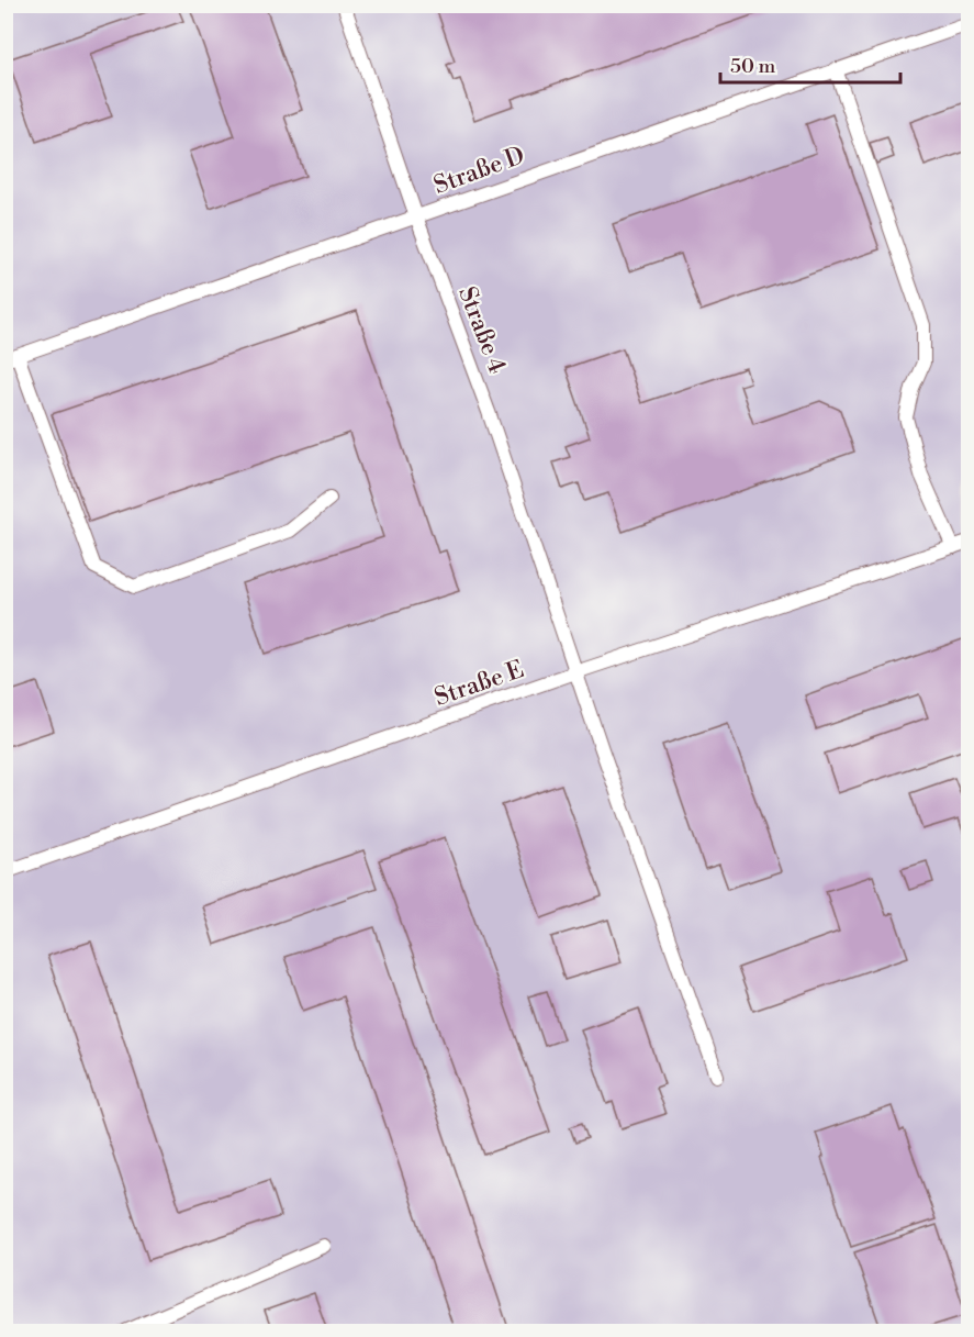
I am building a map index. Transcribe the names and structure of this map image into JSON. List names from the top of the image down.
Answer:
{
  "streets": {
    "lane": ["Straße D", "Straße 4", "Straße E"]
  },
  "crossings": [
    ["Straße D", "Straße 4"],
    ["Straße 4", "Straße E"]
  ],
  "scale_bar": "50 m"
}
